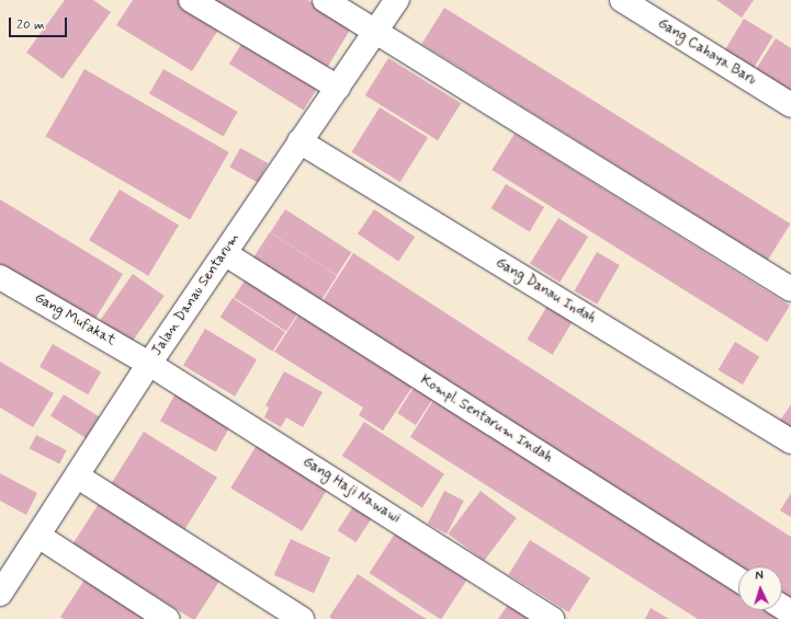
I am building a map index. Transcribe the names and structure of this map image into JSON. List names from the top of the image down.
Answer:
{
  "streets": {
    "street": [
      "Gang Cahaya Baru",
      "Gang Danau Indah",
      "Jalan Danau Sentarum",
      "Gang Mufakat",
      "Kompl. Sentarum Indah",
      "Gang Haji Nawawi"
    ]
  },
  "crossings": [
    ["Gang Danau Indah", "Jalan Danau Sentarum"],
    ["Jalan Danau Sentarum", "Gang Mufakat"],
    ["Jalan Danau Sentarum", "Kompl. Sentarum Indah"],
    ["Jalan Danau Sentarum", "Gang Haji Nawawi"],
    ["Gang Mufakat", "Gang Haji Nawawi"]
  ],
  "scale_bar": "20 m",
  "north": "top"
}
